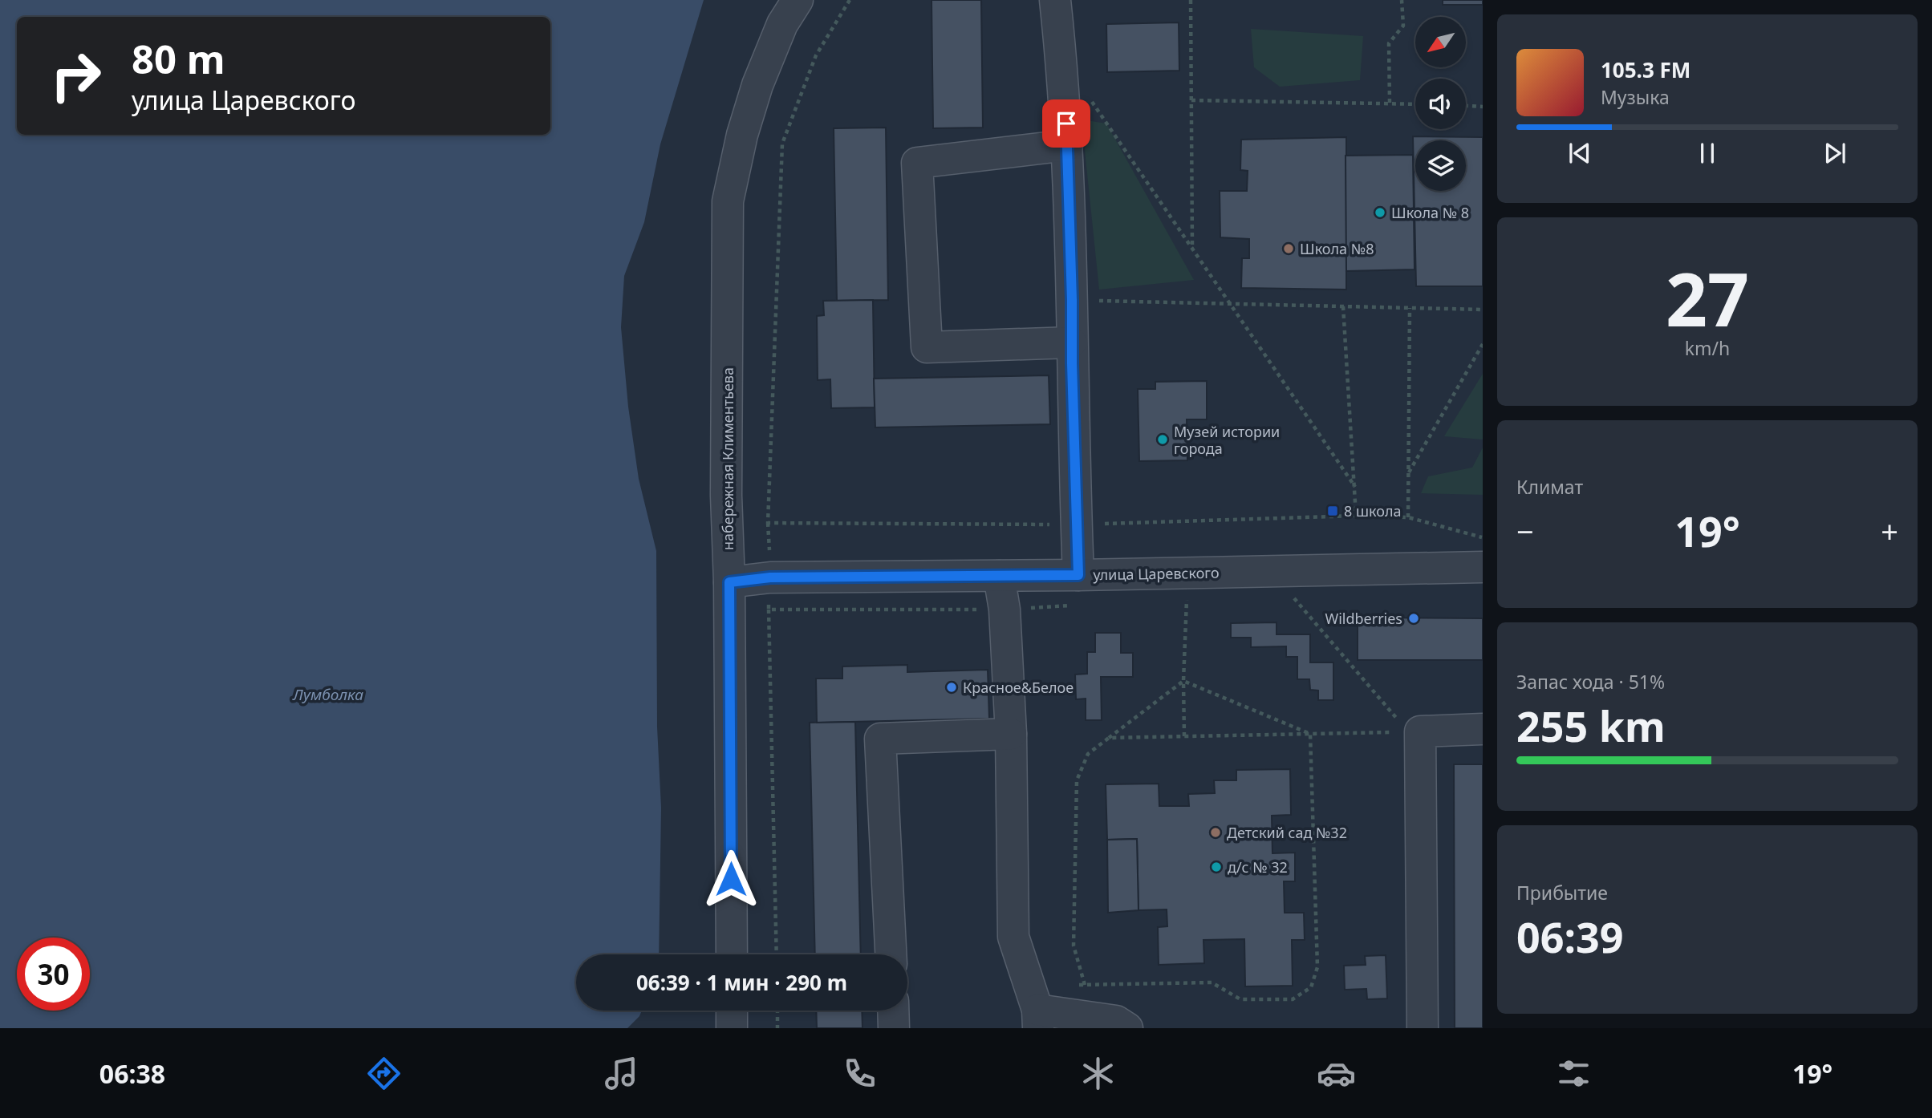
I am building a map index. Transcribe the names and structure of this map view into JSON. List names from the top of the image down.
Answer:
{
  "streets": {
    "street": ["набережная Климентьева", "улица Царевского"]
  },
  "crossings": [
    ["набережная Климентьева", "улица Царевского"]
  ],
  "water": ["Лумболка"],
  "places": {
    "other": [
      "Школа № 8",
      "Школа №8",
      "Музей истории города",
      "Wildberries",
      "Красное&Белое",
      "Детский сад №32",
      "д/с № 32"
    ],
    "transit": ["8 школа"]
  },
  "north": "bottom left",
  "page": {
    "turn": ["80 m", "улица Царевского"],
    "song": ["105.3 FM", "Музыка"],
    "tile": [
      ["27", "km/h"],
      "Климат",
      ["Запас хода · 51%", "255 km"],
      ["Прибытие", "06:39"]
    ],
    "heat": ["−", "19°", "+"],
    "limit": "30",
    "trip": "06:39 · 1 мин · 290 m",
    "tabs": ["06:38", "19°"]
  }
}
